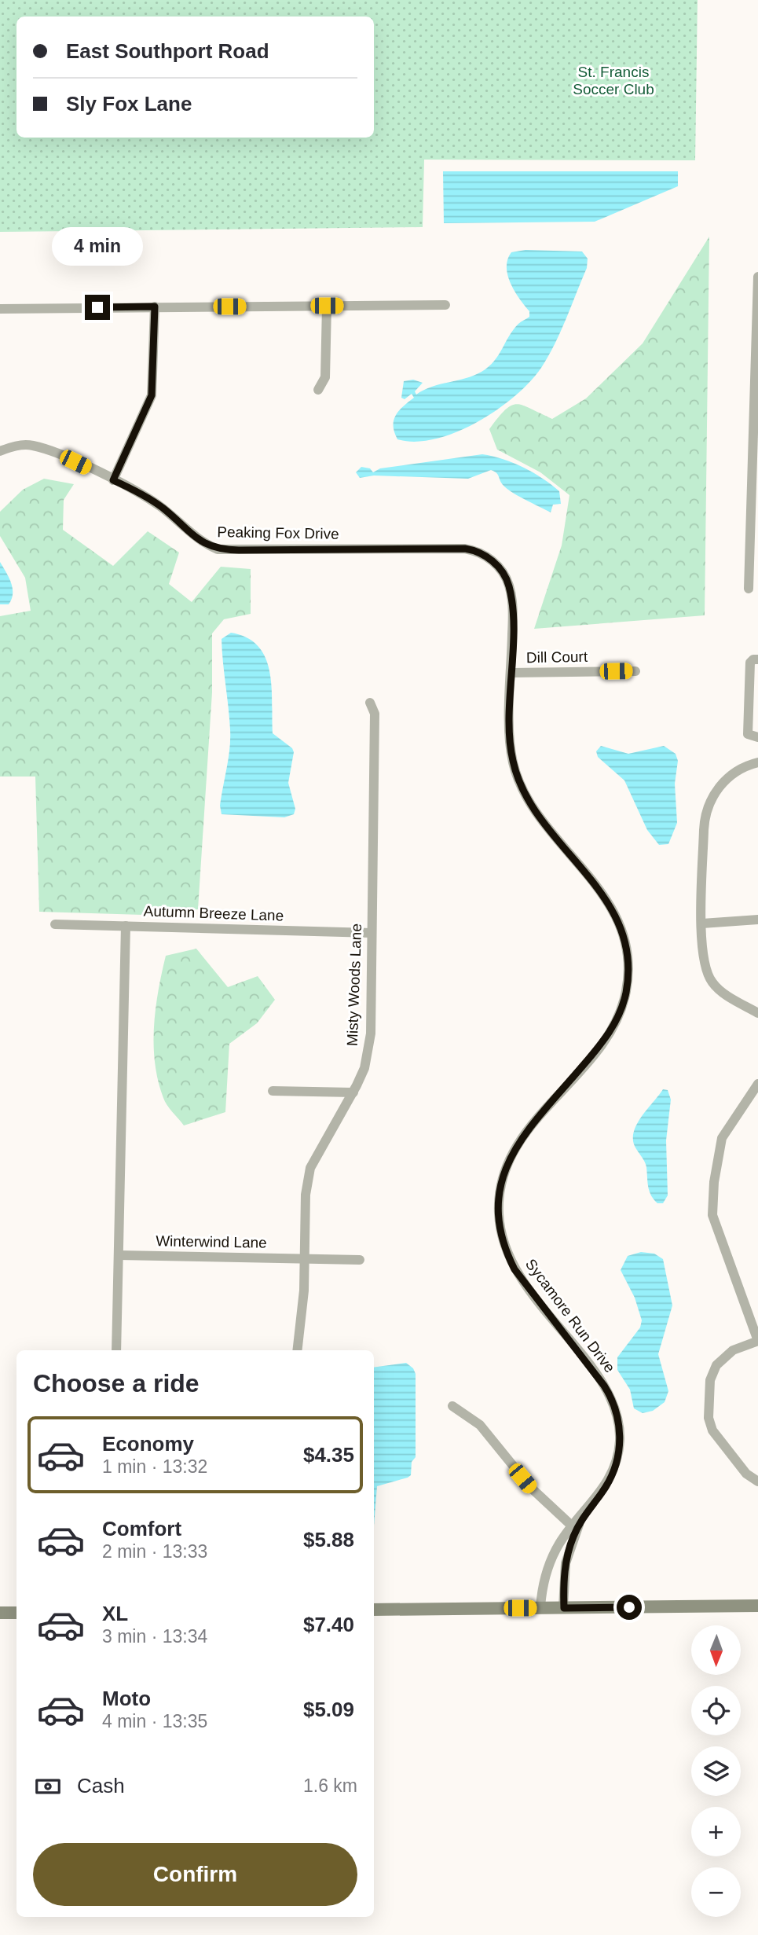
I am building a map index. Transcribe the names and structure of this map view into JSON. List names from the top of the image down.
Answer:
{
  "streets": {
    "street": [
      "Peaking Fox Drive",
      "Dill Court",
      "Autumn Breeze Lane",
      "Misty Woods Lane",
      "Winterwind Lane",
      "Sycamore Run Drive"
    ]
  },
  "crossings": [
    ["Peaking Fox Drive", "Sycamore Run Drive"],
    ["Dill Court", "Sycamore Run Drive"],
    ["Autumn Breeze Lane", "Misty Woods Lane"],
    ["Misty Woods Lane", "Winterwind Lane"]
  ],
  "parks": ["St. Francis Soccer Club"],
  "north": "bottom",
  "page": {
    "banner": ["East Southport Road", "Sly Fox Lane"],
    "bubble": "4 min",
    "heading": "Choose a ride",
    "list": [
      {
        "name": "Economy",
        "note": "1 min · 13:32",
        "value": "$4.35"
      },
      {
        "name": "Comfort",
        "note": "2 min · 13:33",
        "value": "$5.88"
      },
      {
        "name": "XL",
        "note": "3 min · 13:34",
        "value": "$7.40"
      },
      {
        "name": "Moto",
        "note": "4 min · 13:35",
        "value": "$5.09"
      }
    ],
    "map_buttons": ["+", "−"],
    "pay": ["Cash", "1.6 km"],
    "buttons": "Confirm"
  }
}
